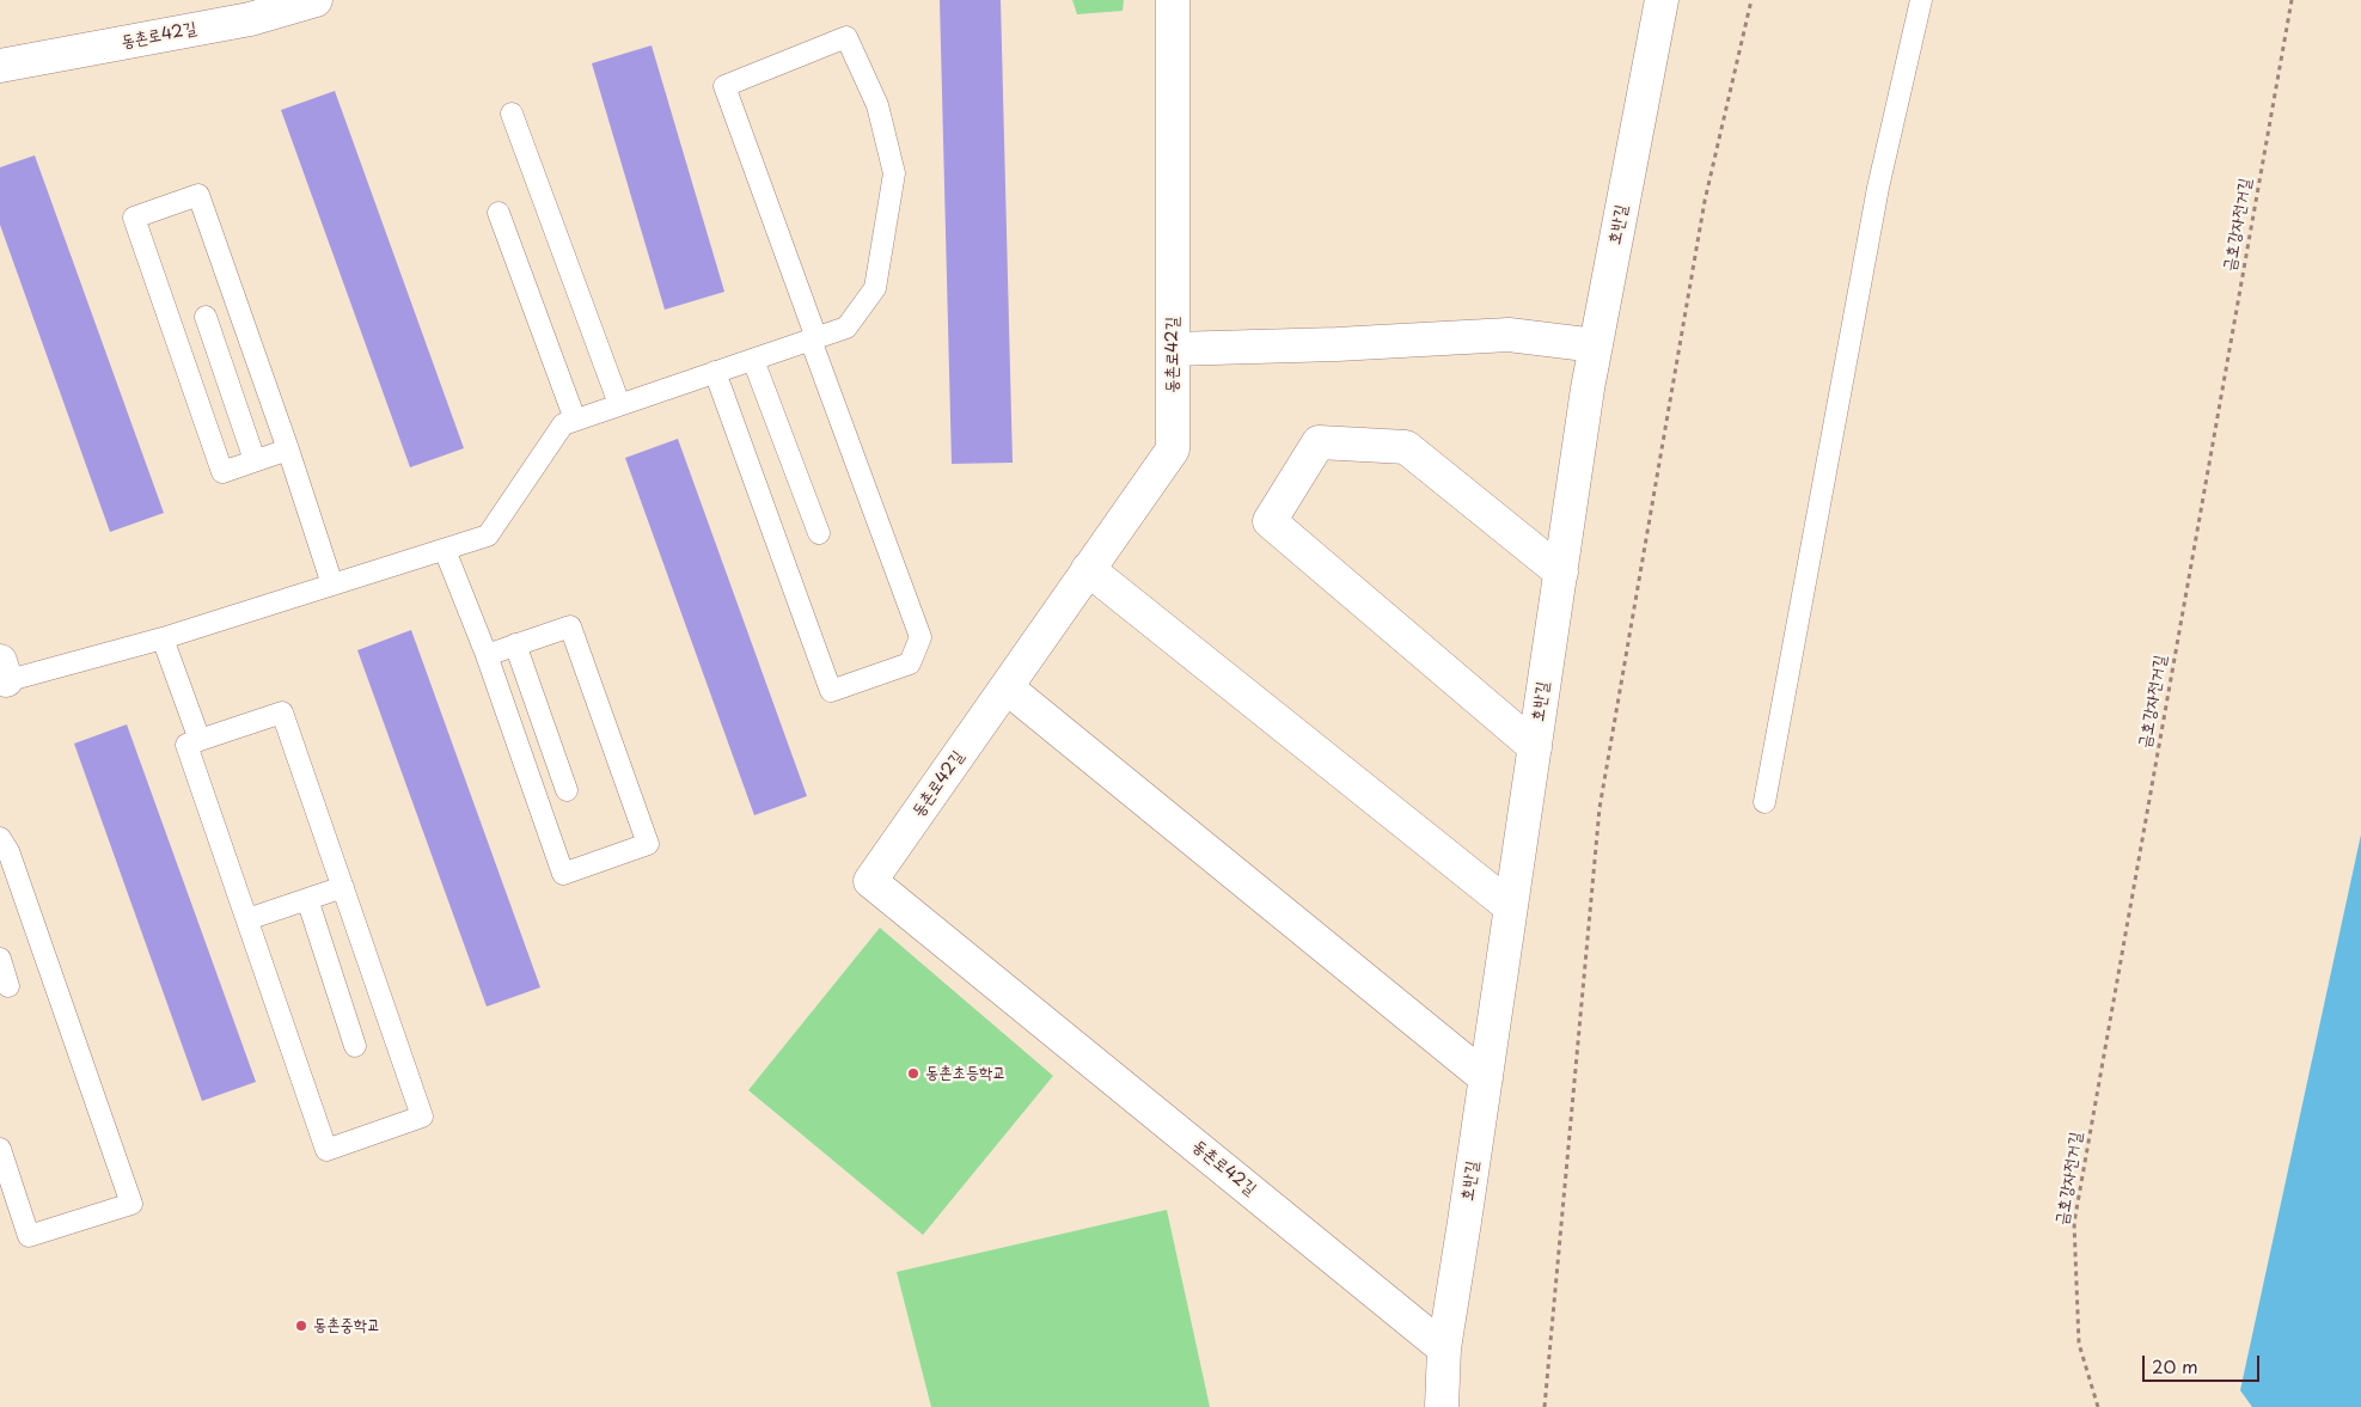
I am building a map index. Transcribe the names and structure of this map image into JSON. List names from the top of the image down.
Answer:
{
  "streets": {
    "street": ["동촌로42길", "호반길"],
    "path": ["금호강자전거길"]
  },
  "crossings": [
    ["동촌로42길", "호반길"]
  ],
  "places": ["동촌초등학교", "동촌중학교"],
  "scale_bar": "20 m"
}
